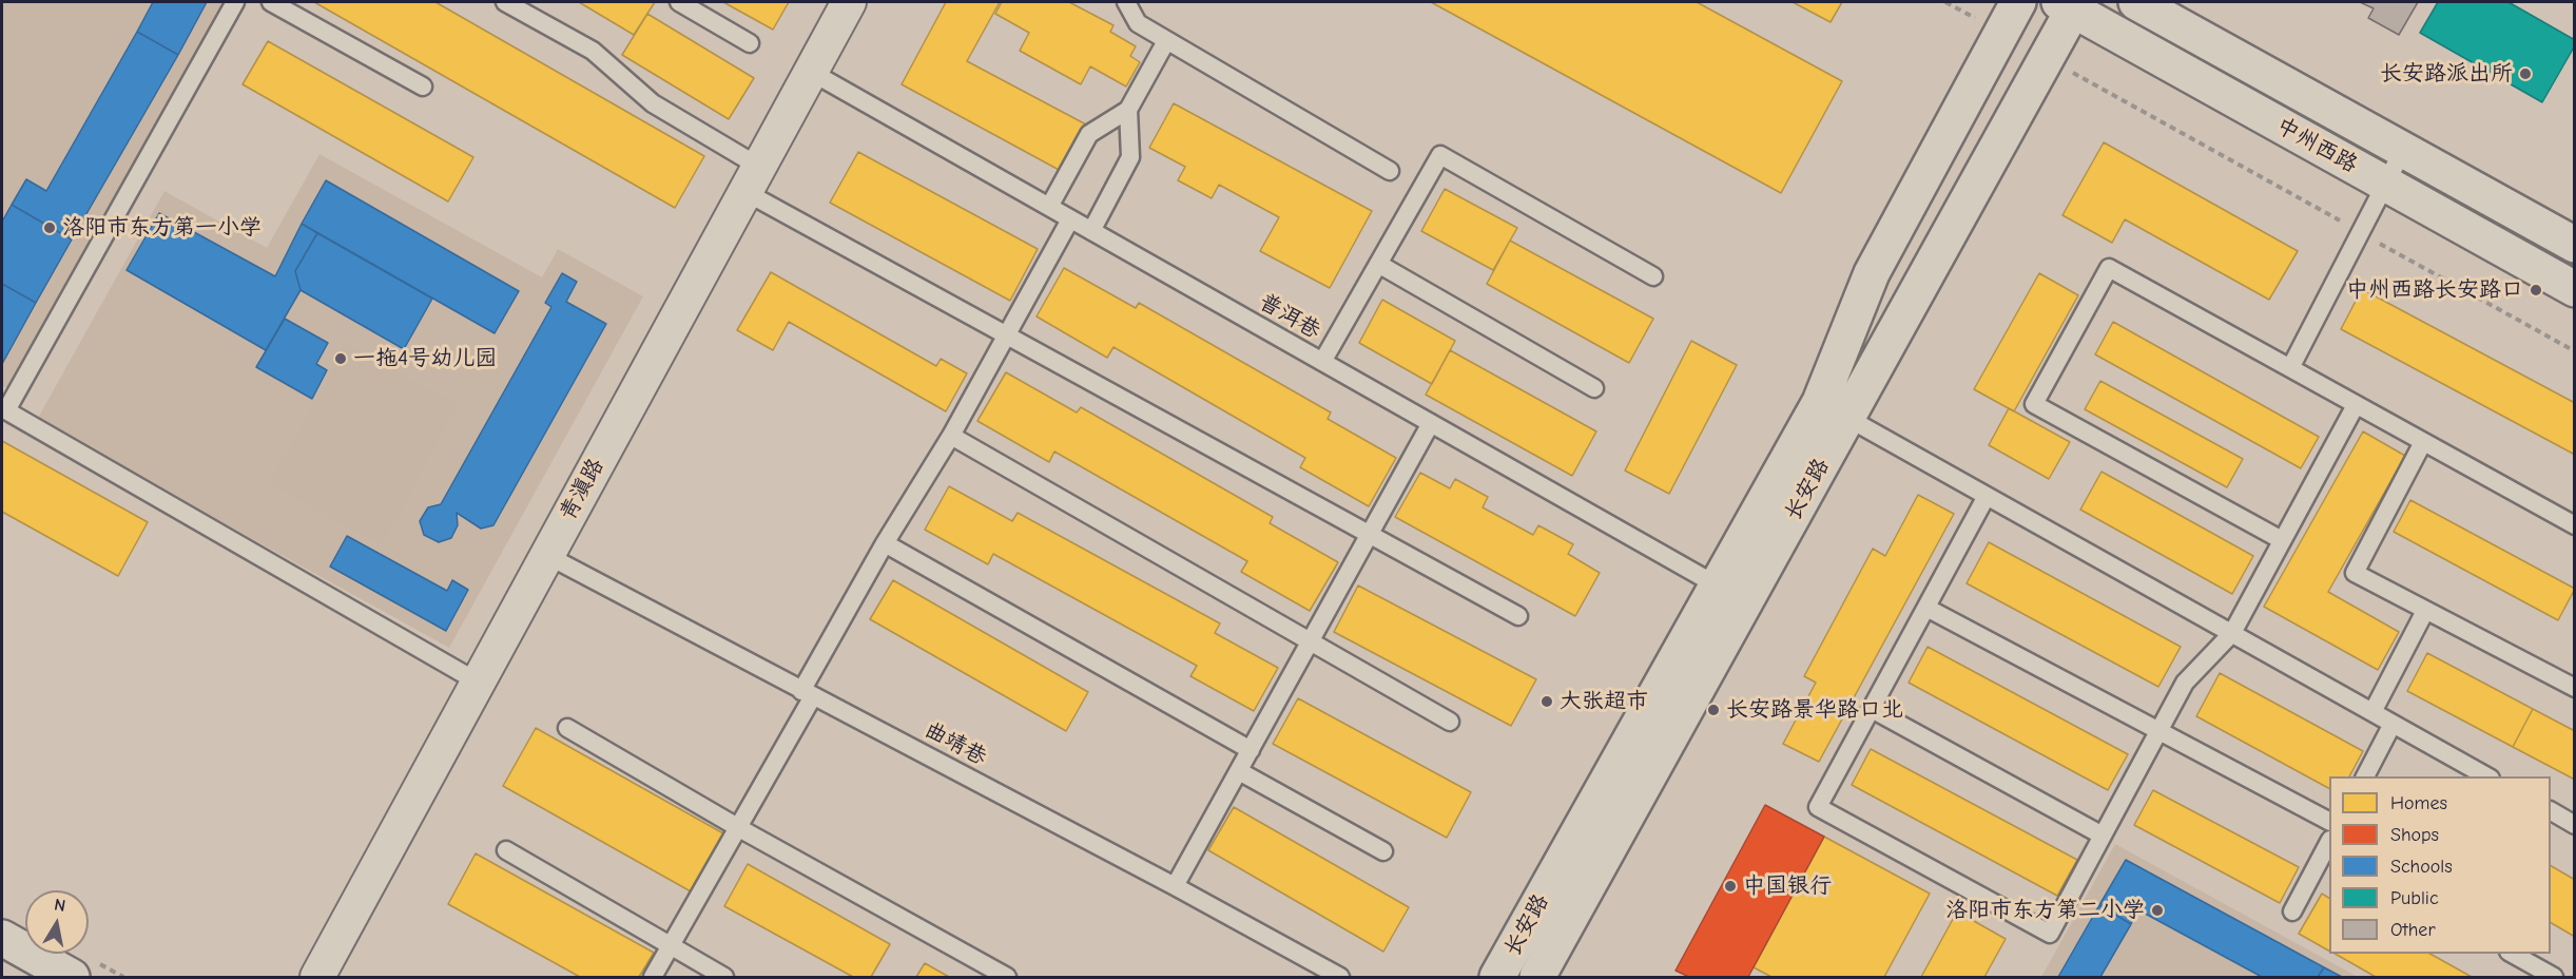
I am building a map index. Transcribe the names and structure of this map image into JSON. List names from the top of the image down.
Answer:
{
  "streets": {
    "main road": ["中州西路", "长安路"],
    "street": ["青滇路"],
    "lane": ["普洱巷", "曲靖巷"]
  },
  "crossings": [
    ["中州西路", "长安路"],
    ["普洱巷", "青滇路"],
    ["普洱巷", "长安路"],
    ["青滇路", "曲靖巷"]
  ],
  "places": [
    "长安路派出所",
    "洛阳市东方第一小学",
    "中州西路长安路口",
    "一拖4号幼儿园",
    "大张超市",
    "长安路景华路口北",
    "中国银行",
    "洛阳市东方第二小学"
  ],
  "legend": [
    "Homes",
    "Shops",
    "Schools",
    "Public",
    "Other"
  ],
  "north": "top"
}
